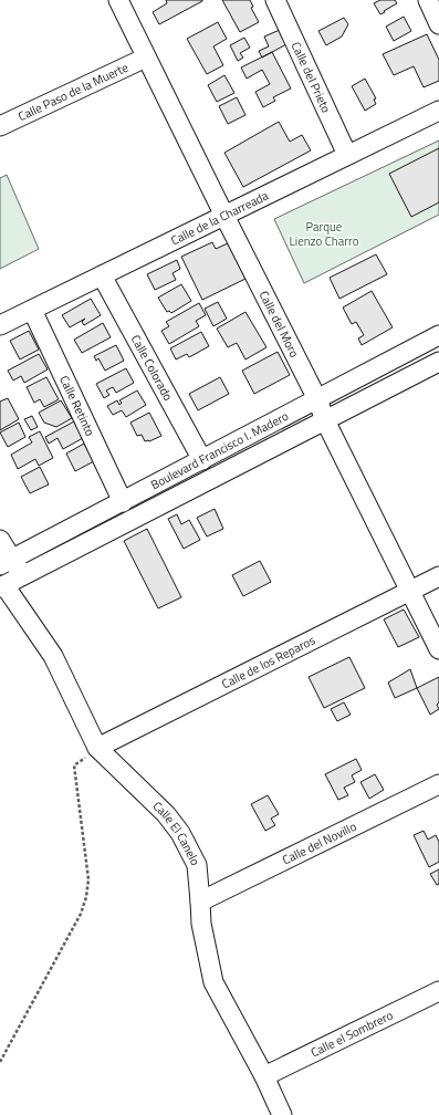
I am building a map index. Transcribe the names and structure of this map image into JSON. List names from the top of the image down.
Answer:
{
  "streets": {
    "street": [
      "Calle del Prieto",
      "Calle Paso de la Muerte",
      "Calle de la Charreada",
      "Calle del Moro",
      "Calle Colorado",
      "Calle Retinto",
      "Boulevard Francisco I. Madero",
      "Calle de los Reparos",
      "Calle El Canelo",
      "Calle del Novillo",
      "Calle el Sombrero"
    ]
  },
  "crossings": [
    ["Calle del Prieto", "Calle de la Charreada"],
    ["Calle Paso de la Muerte", "Calle del Moro"],
    ["Calle de la Charreada", "Calle del Moro"],
    ["Calle de la Charreada", "Calle Colorado"],
    ["Calle de la Charreada", "Calle Retinto"],
    ["Calle del Moro", "Boulevard Francisco I. Madero"],
    ["Calle del Moro", "Calle de los Reparos"],
    ["Calle Colorado", "Boulevard Francisco I. Madero"],
    ["Calle Retinto", "Boulevard Francisco I. Madero"],
    ["Boulevard Francisco I. Madero", "Calle El Canelo"],
    ["Calle de los Reparos", "Calle El Canelo"],
    ["Calle El Canelo", "Calle del Novillo"],
    ["Calle El Canelo", "Calle el Sombrero"]
  ],
  "parks": ["Parque Lienzo Charro"]
}
